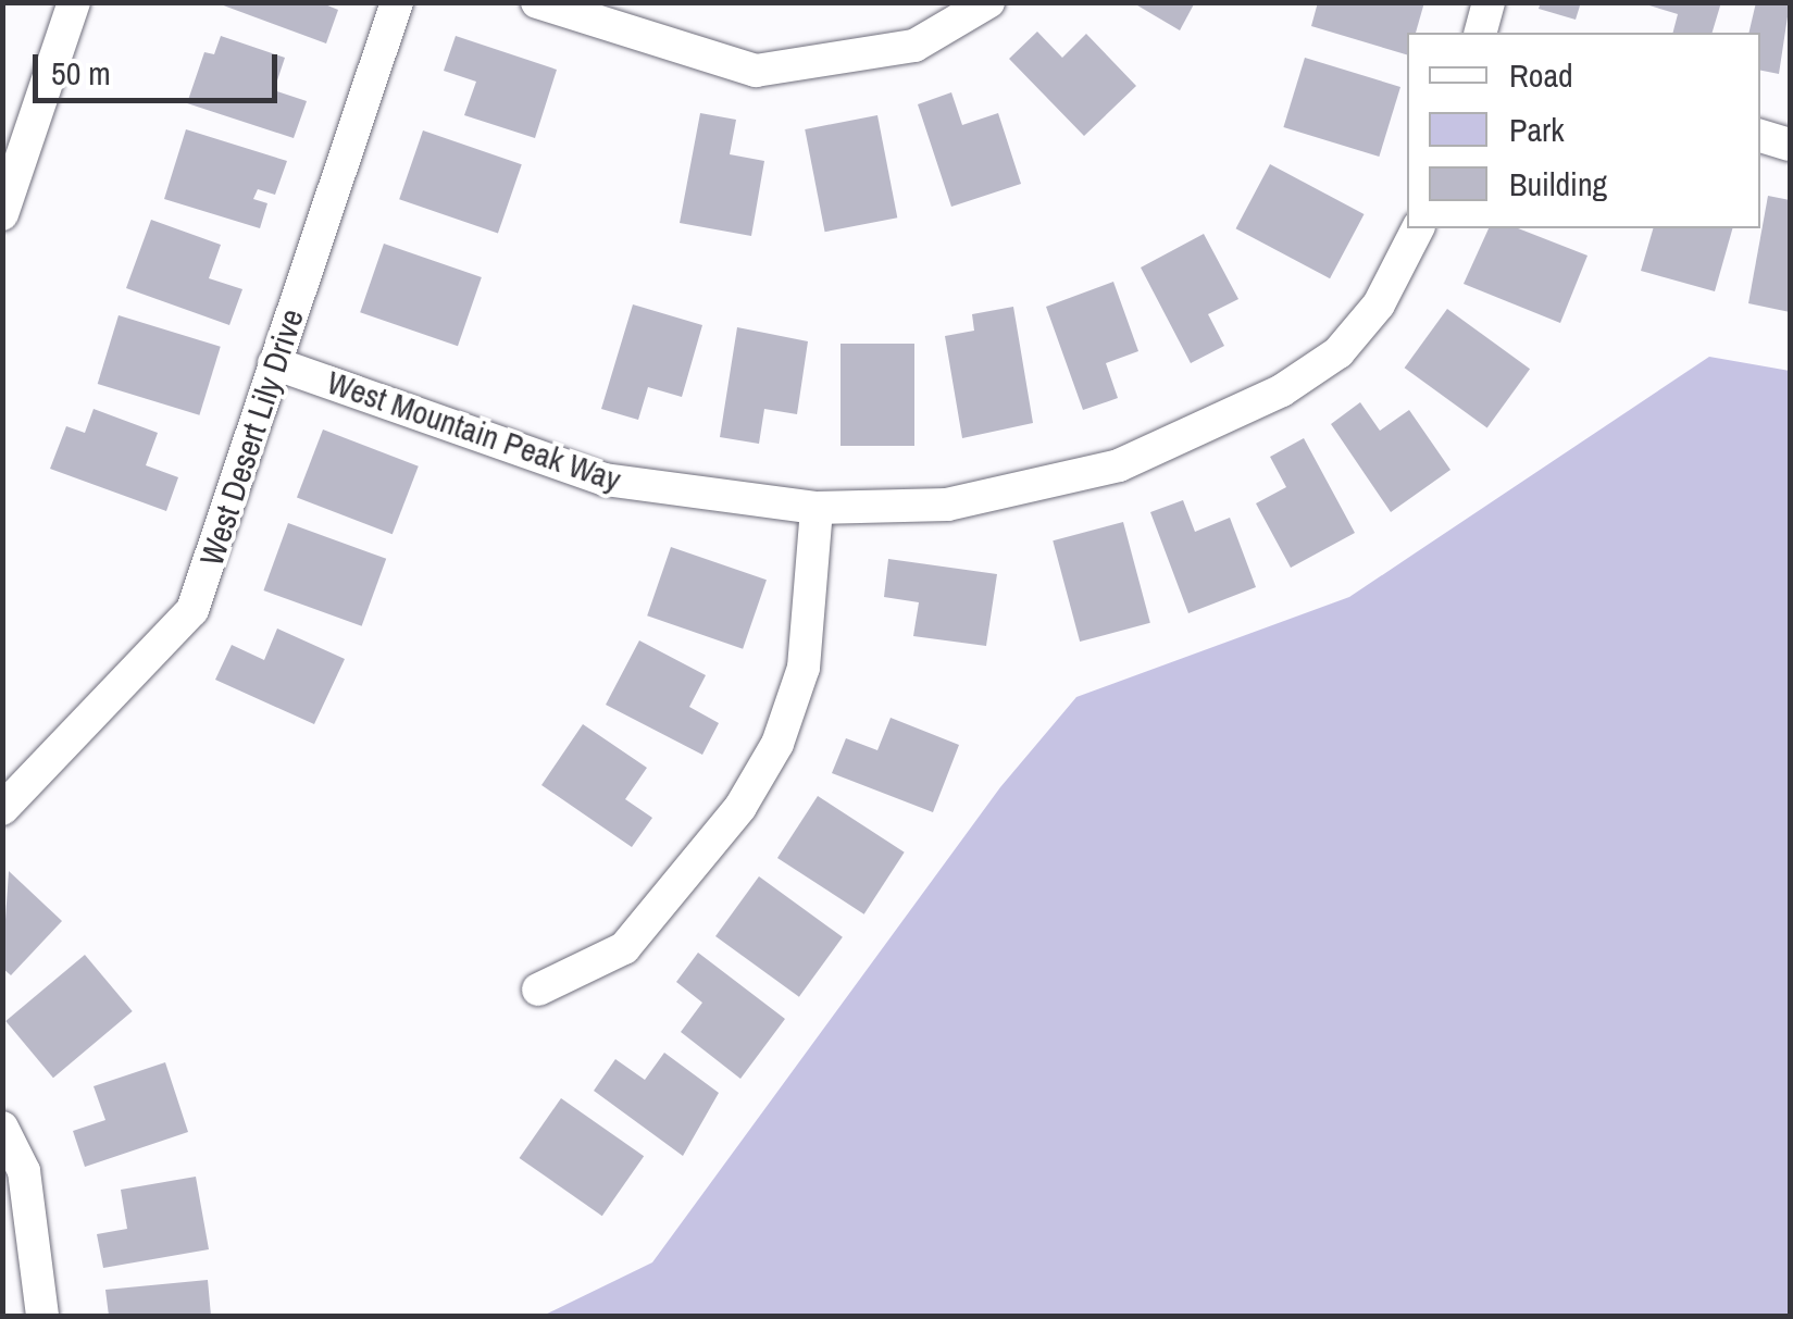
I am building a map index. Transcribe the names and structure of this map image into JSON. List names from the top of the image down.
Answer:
{
  "streets": {
    "street": ["West Mountain Peak Way", "West Desert Lily Drive"]
  },
  "crossings": [
    ["West Mountain Peak Way", "West Desert Lily Drive"]
  ],
  "legend": ["Road", "Park", "Building"],
  "scale_bar": "50 m"
}
